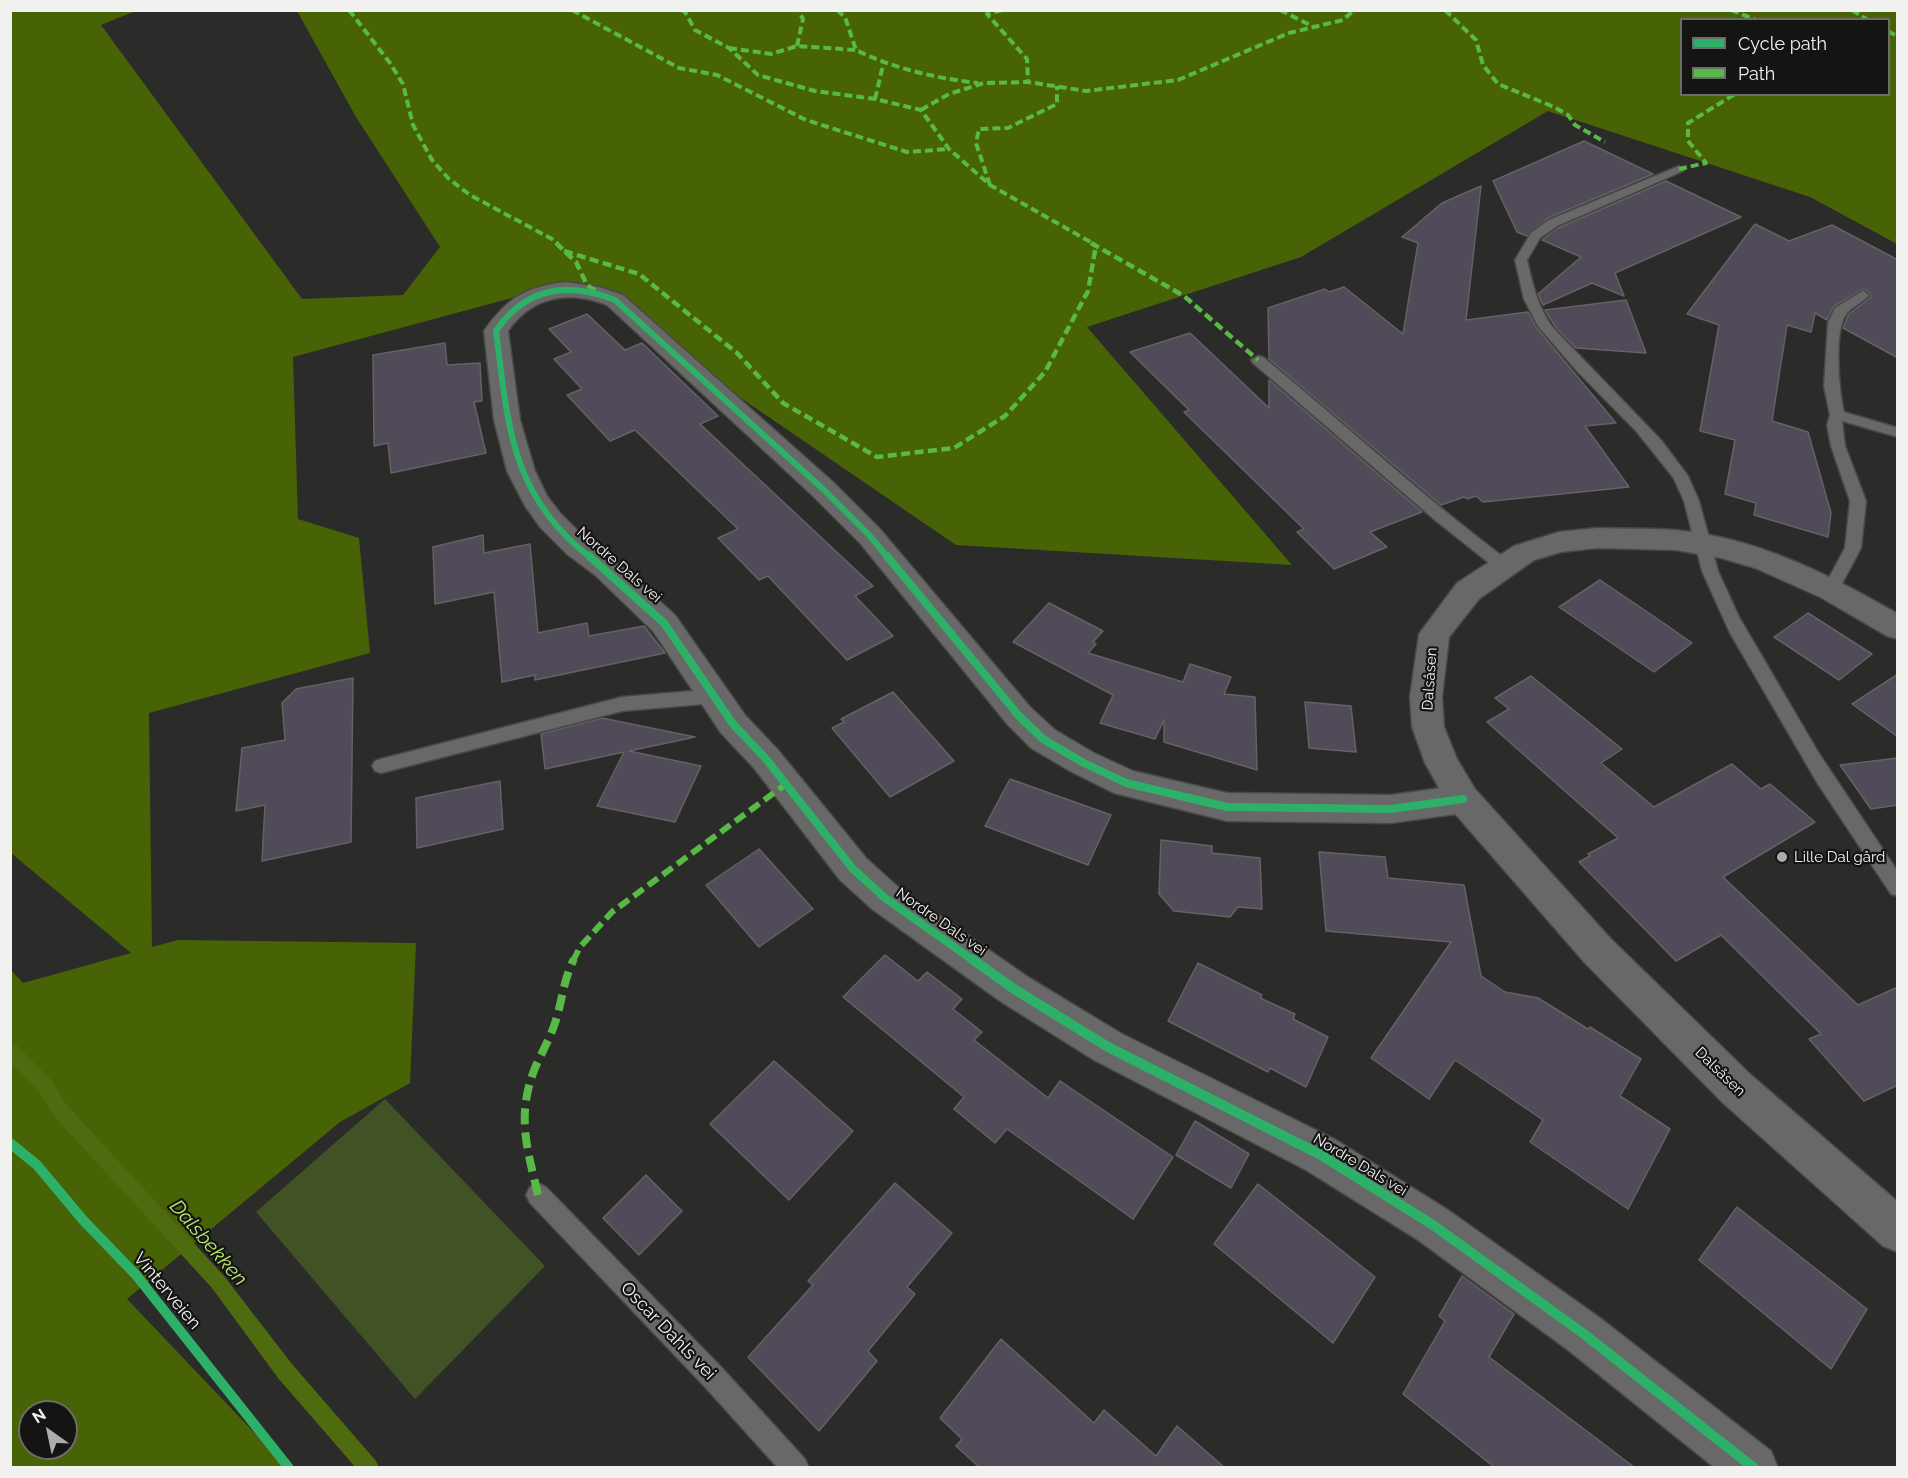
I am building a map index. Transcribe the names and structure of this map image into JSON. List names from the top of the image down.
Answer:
{
  "streets": {
    "street": ["Nordre Dals vei", "Dalsåsen"],
    "lane": ["Oscar Dahls vei"],
    "cycle path": ["Vinterveien"]
  },
  "crossings": [
    ["Nordre Dals vei", "Dalsåsen"]
  ],
  "water": ["Dalsbekken"],
  "places": ["Lille Dal gård"],
  "legend": ["Cycle path", "Path"],
  "north": "top left"
}
